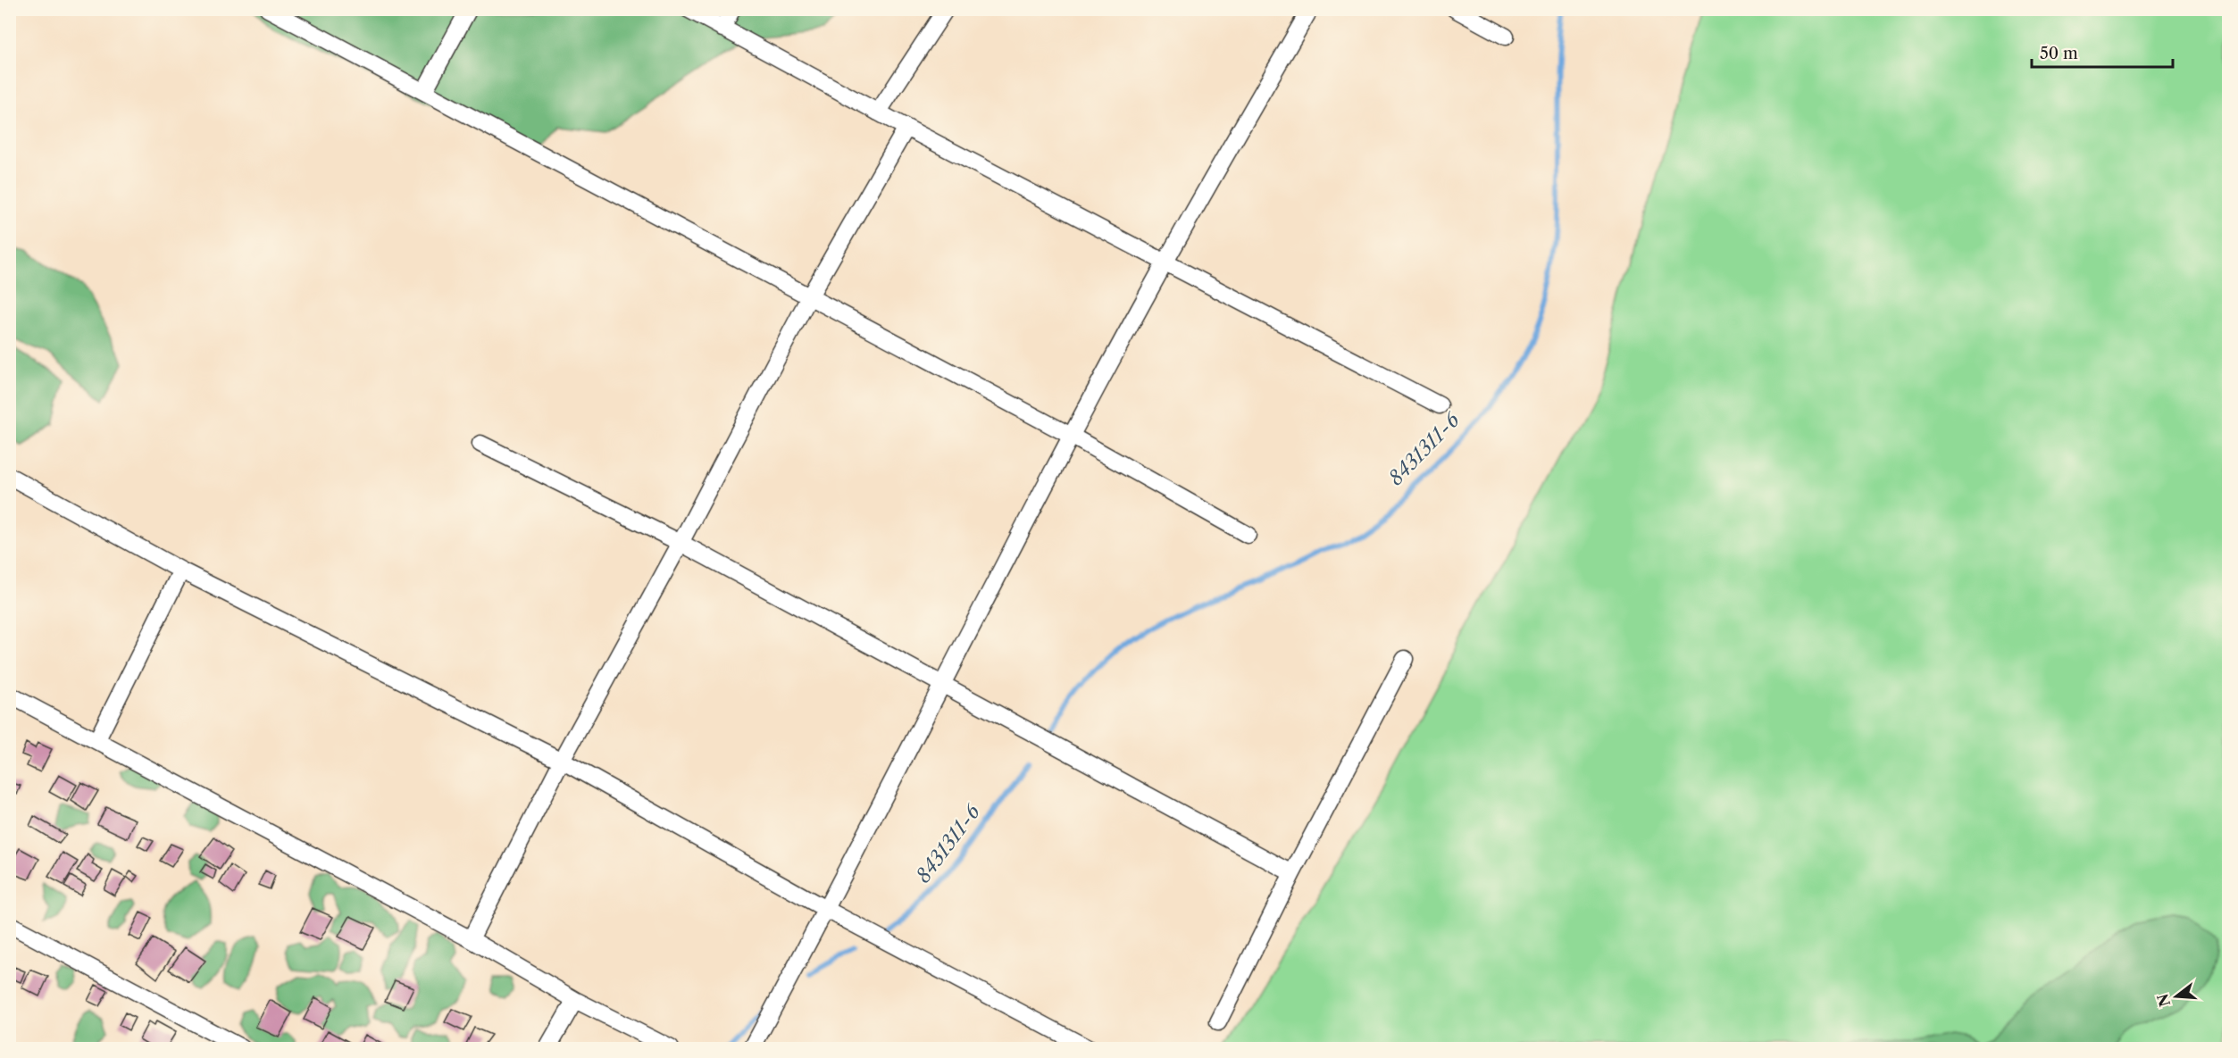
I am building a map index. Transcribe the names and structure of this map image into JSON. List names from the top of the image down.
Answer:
{
  "water": ["8431311-6"],
  "scale_bar": "50 m",
  "north": "left"
}
